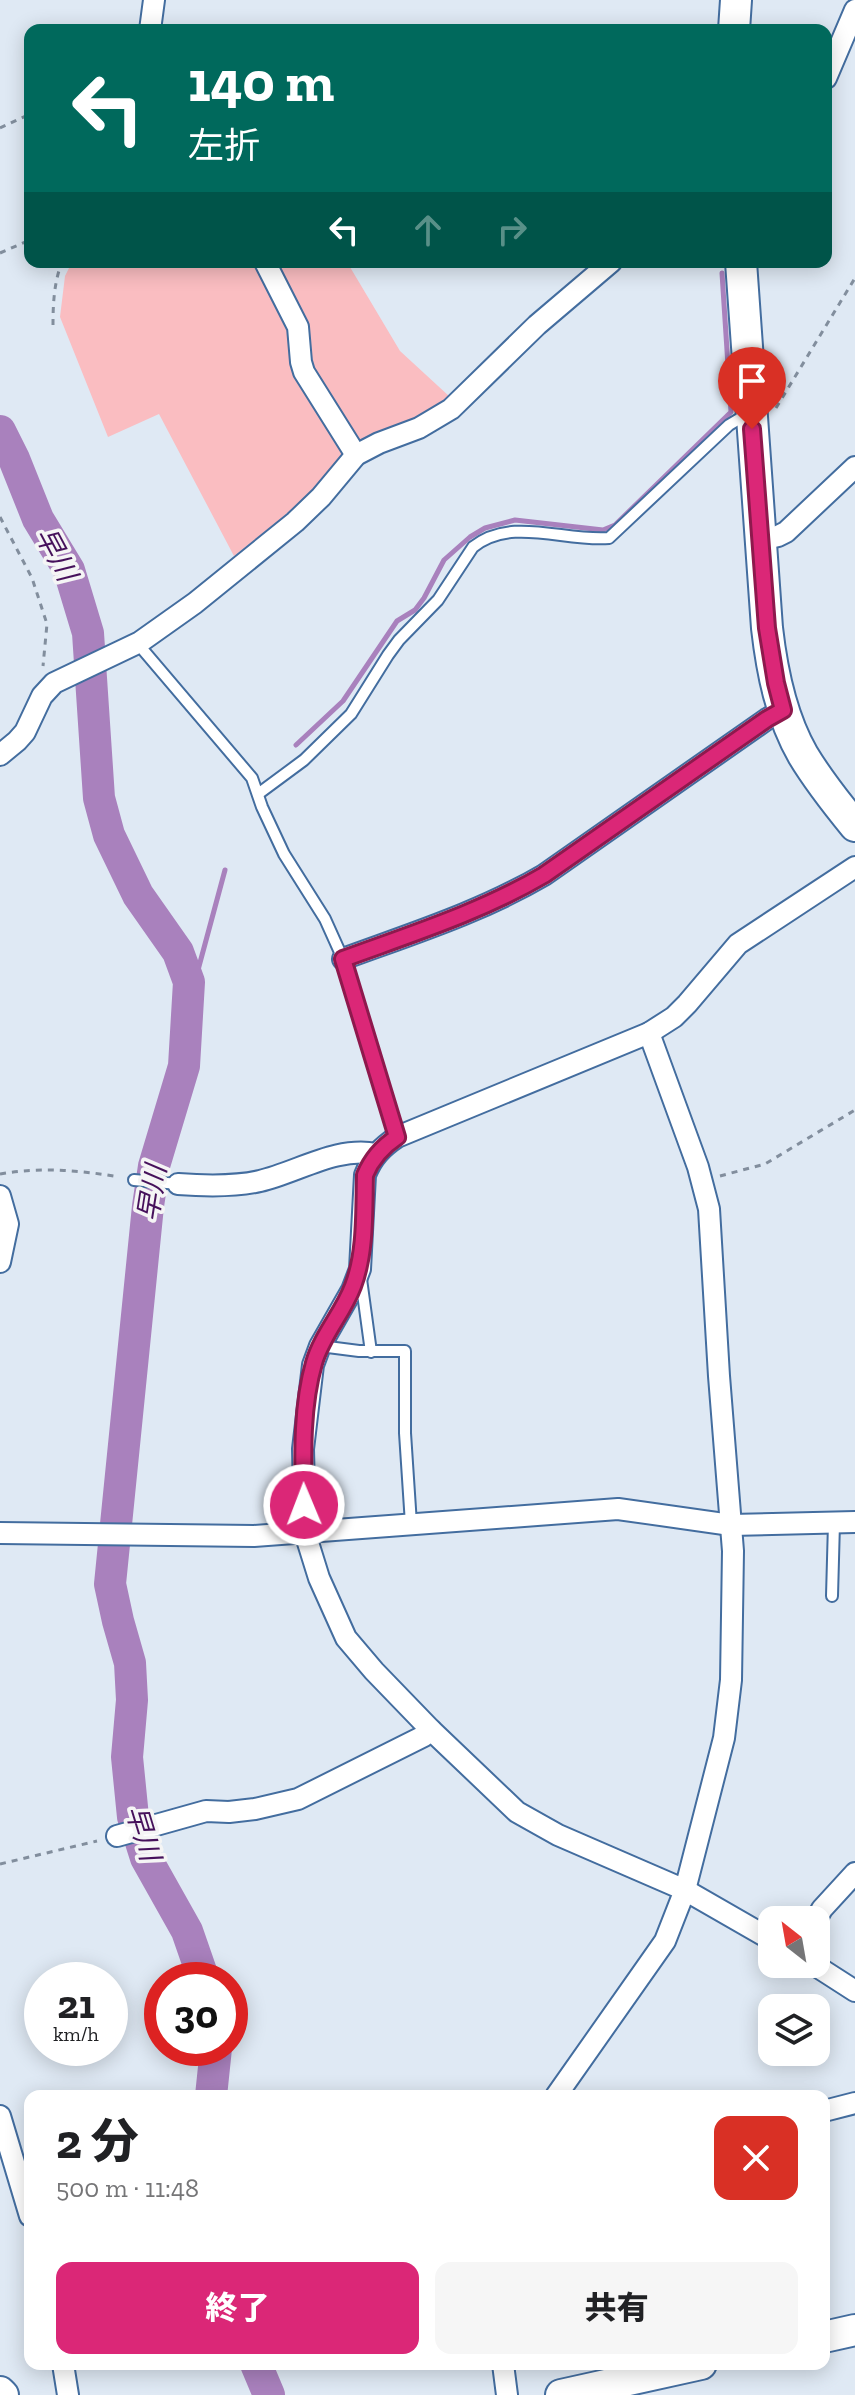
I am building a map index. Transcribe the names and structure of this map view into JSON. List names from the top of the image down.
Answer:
{
  "water": ["早川"],
  "north": "top left",
  "page": {
    "turn": ["140 m", "左折"],
    "speed": "21 km/h",
    "limit": "30",
    "heading": ["2 分", "500 m · 11:48"],
    "buttons": ["終了", "共有"]
  }
}
